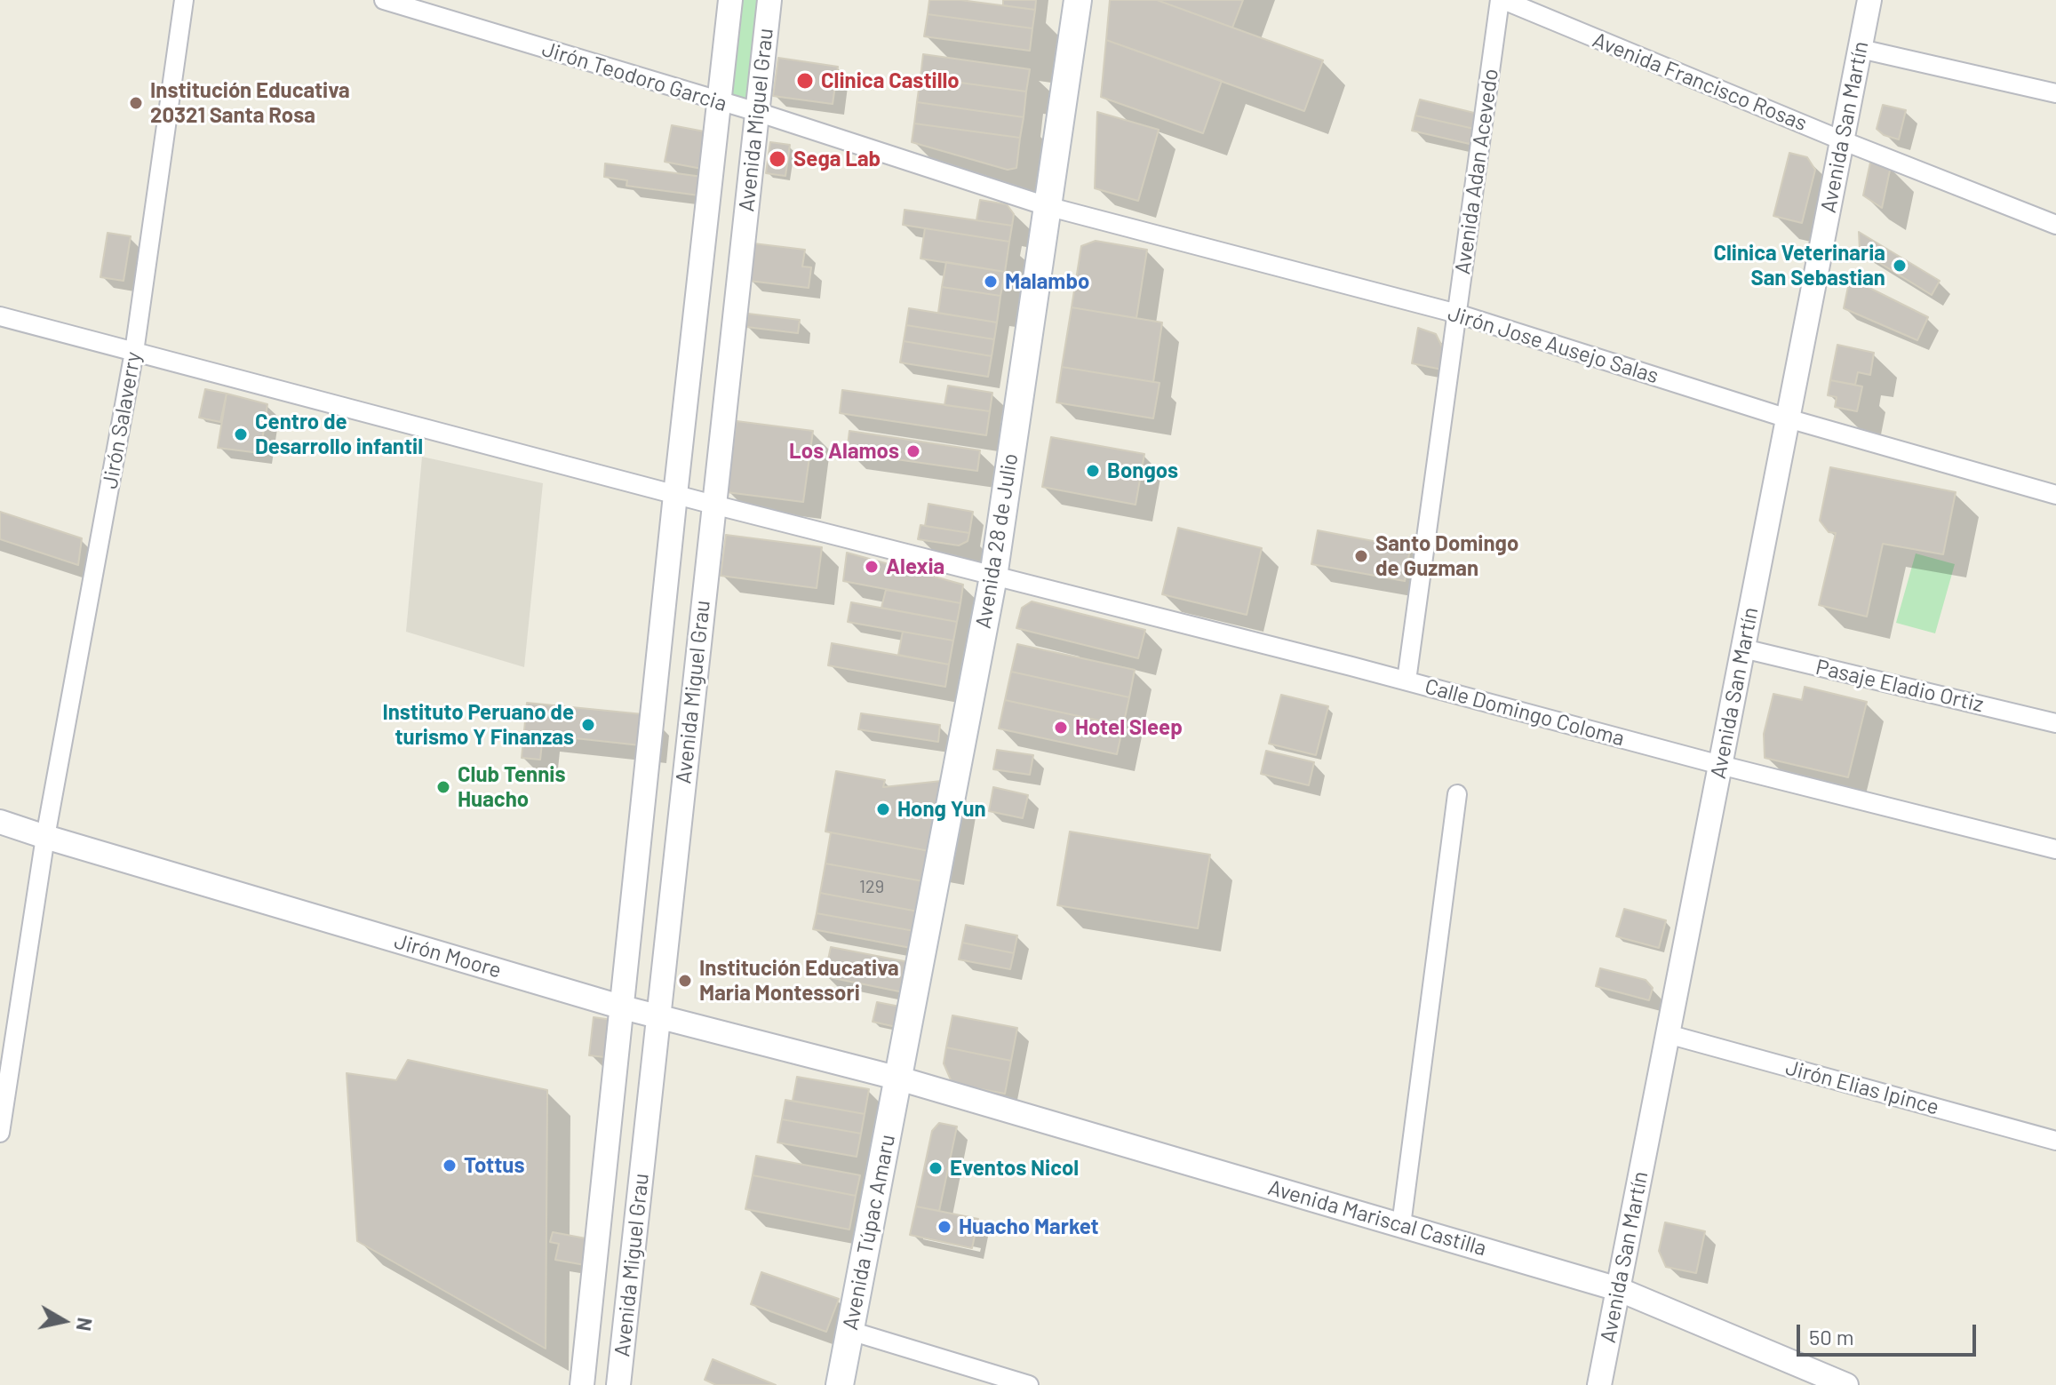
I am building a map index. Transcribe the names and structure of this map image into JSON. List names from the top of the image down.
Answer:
{
  "streets": {
    "main road": ["Avenida 28 de Julio", "Avenida Túpac Amaru"],
    "street": [
      "Jirón Teodoro Garcia",
      "Avenida Francisco Rosas",
      "Avenida Miguel Grau",
      "Avenida San Martín",
      "Avenida Adan Acevedo",
      "Jirón Jose Ausejo Salas",
      "Jirón Salaverry",
      "Pasaje Eladio Ortiz",
      "Calle Domingo Coloma",
      "Jirón Moore",
      "Jirón Elias Ipince",
      "Avenida Mariscal Castilla"
    ]
  },
  "crossings": [
    ["Jirón Teodoro Garcia", "Avenida Miguel Grau"],
    ["Jirón Teodoro Garcia", "Jirón Jose Ausejo Salas"],
    ["Jirón Teodoro Garcia", "Avenida 28 de Julio"],
    ["Avenida Francisco Rosas", "Avenida San Martín"],
    ["Avenida Francisco Rosas", "Avenida Adan Acevedo"],
    ["Avenida Miguel Grau", "Calle Domingo Coloma"],
    ["Avenida Miguel Grau", "Jirón Moore"],
    ["Avenida San Martín", "Jirón Jose Ausejo Salas"],
    ["Avenida San Martín", "Pasaje Eladio Ortiz"],
    ["Avenida San Martín", "Calle Domingo Coloma"],
    ["Avenida San Martín", "Jirón Elias Ipince"],
    ["Avenida San Martín", "Avenida Mariscal Castilla"],
    ["Avenida Adan Acevedo", "Jirón Jose Ausejo Salas"],
    ["Avenida Adan Acevedo", "Calle Domingo Coloma"],
    ["Jirón Jose Ausejo Salas", "Avenida 28 de Julio"],
    ["Jirón Salaverry", "Calle Domingo Coloma"],
    ["Jirón Salaverry", "Jirón Moore"],
    ["Avenida 28 de Julio", "Calle Domingo Coloma"],
    ["Avenida 28 de Julio", "Jirón Moore"],
    ["Avenida 28 de Julio", "Avenida Mariscal Castilla"],
    ["Avenida 28 de Julio", "Avenida Túpac Amaru"],
    ["Jirón Moore", "Avenida Mariscal Castilla"],
    ["Jirón Moore", "Avenida Túpac Amaru"],
    ["Avenida Mariscal Castilla", "Avenida Túpac Amaru"]
  ],
  "places": [
    "Clinica Castillo",
    "Institución Educativa 20321 Santa Rosa",
    "Sega Lab",
    "Clinica Veterinaria San Sebastian",
    "Malambo",
    "Centro de Desarrollo infantil",
    "Los Alamos",
    "Bongos",
    "Santo Domingo de Guzman",
    "Alexia",
    "Instituto Peruano de turismo Y Finanzas",
    "Hotel Sleep",
    "Club Tennis Huacho",
    "Hong Yun",
    "Institución Educativa Maria Montessori",
    "Tottus",
    "Eventos Nicol",
    "Huacho Market"
  ],
  "house_numbers": ["129"],
  "scale_bar": "50 m",
  "north": "right"
}
